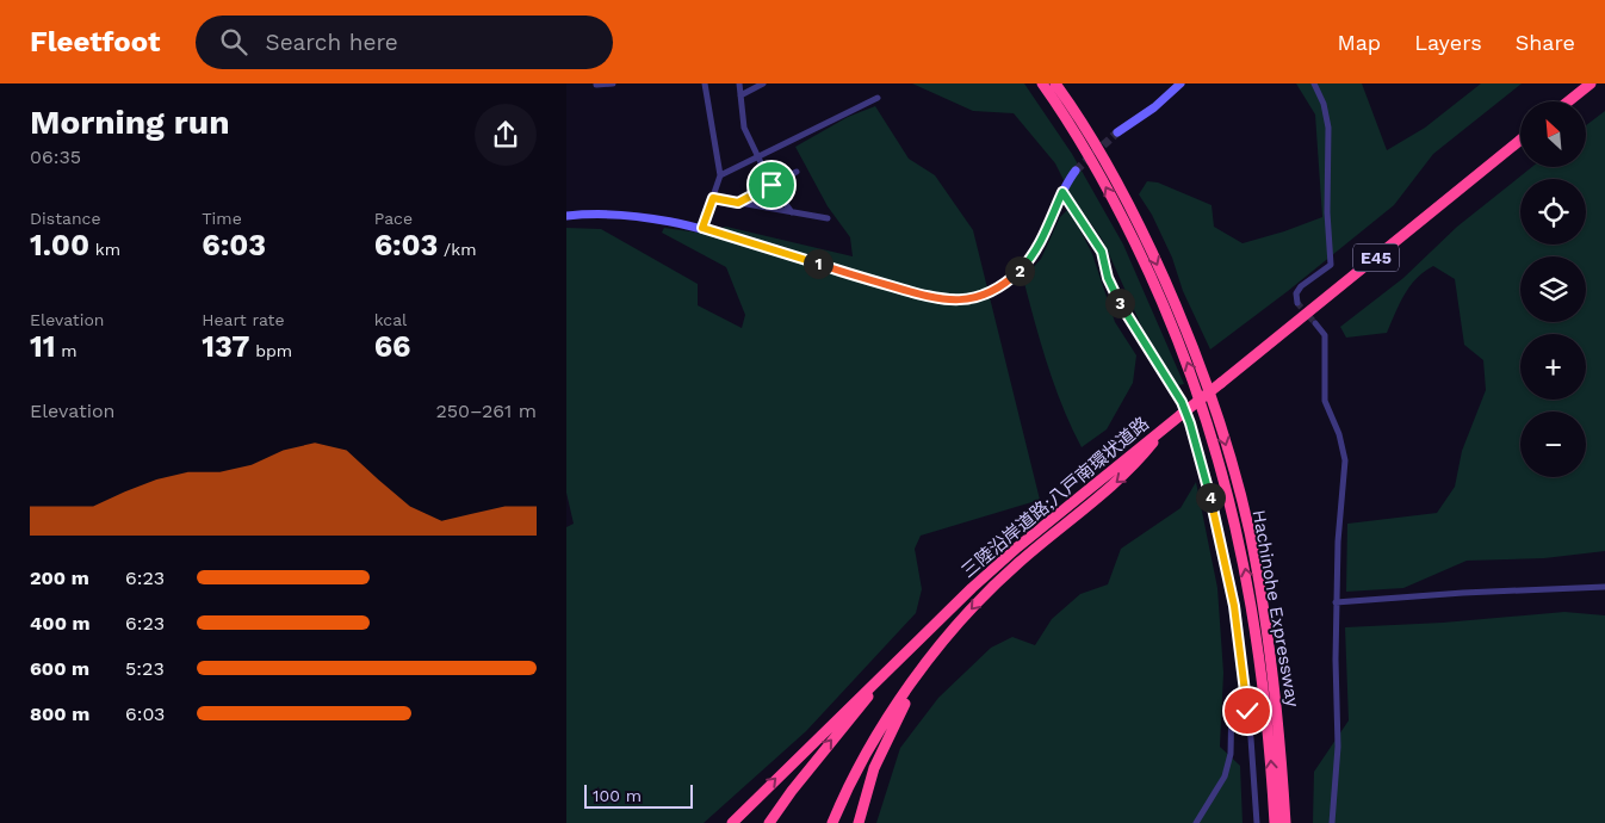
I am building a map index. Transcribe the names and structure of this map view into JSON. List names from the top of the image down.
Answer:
{
  "streets": {
    "highway": ["E45", "三陸沿岸道路;八戸南環状道路", "Hachinohe Expressway"]
  },
  "crossings": [
    ["E45", "三陸沿岸道路;八戸南環状道路"]
  ],
  "scale_bar": "100 m",
  "north": "top left",
  "page": {
    "header": "Fleetfoot",
    "search": "Search here",
    "nav": ["Map", "Layers", "Share"],
    "heading": ["Morning run", "06:35"],
    "map_buttons": ["+", "−"],
    "stats": [
      ["Distance", "1.00 km"],
      ["Time", "6:03"],
      ["Pace", "6:03 /km"],
      ["Elevation", "11 m"],
      ["Heart rate", "137 bpm"],
      ["kcal", "66"]
    ],
    "pins": [
      "1",
      "2",
      "3",
      "4"
    ],
    "chart": ["Elevation", "250–261 m"],
    "list": [
      {
        "name": "200 m",
        "note": "6:23"
      },
      {
        "name": "400 m",
        "note": "6:23"
      },
      {
        "name": "600 m",
        "note": "5:23"
      },
      {
        "name": "800 m",
        "note": "6:03"
      }
    ],
    "scale": "100 m"
  }
}
